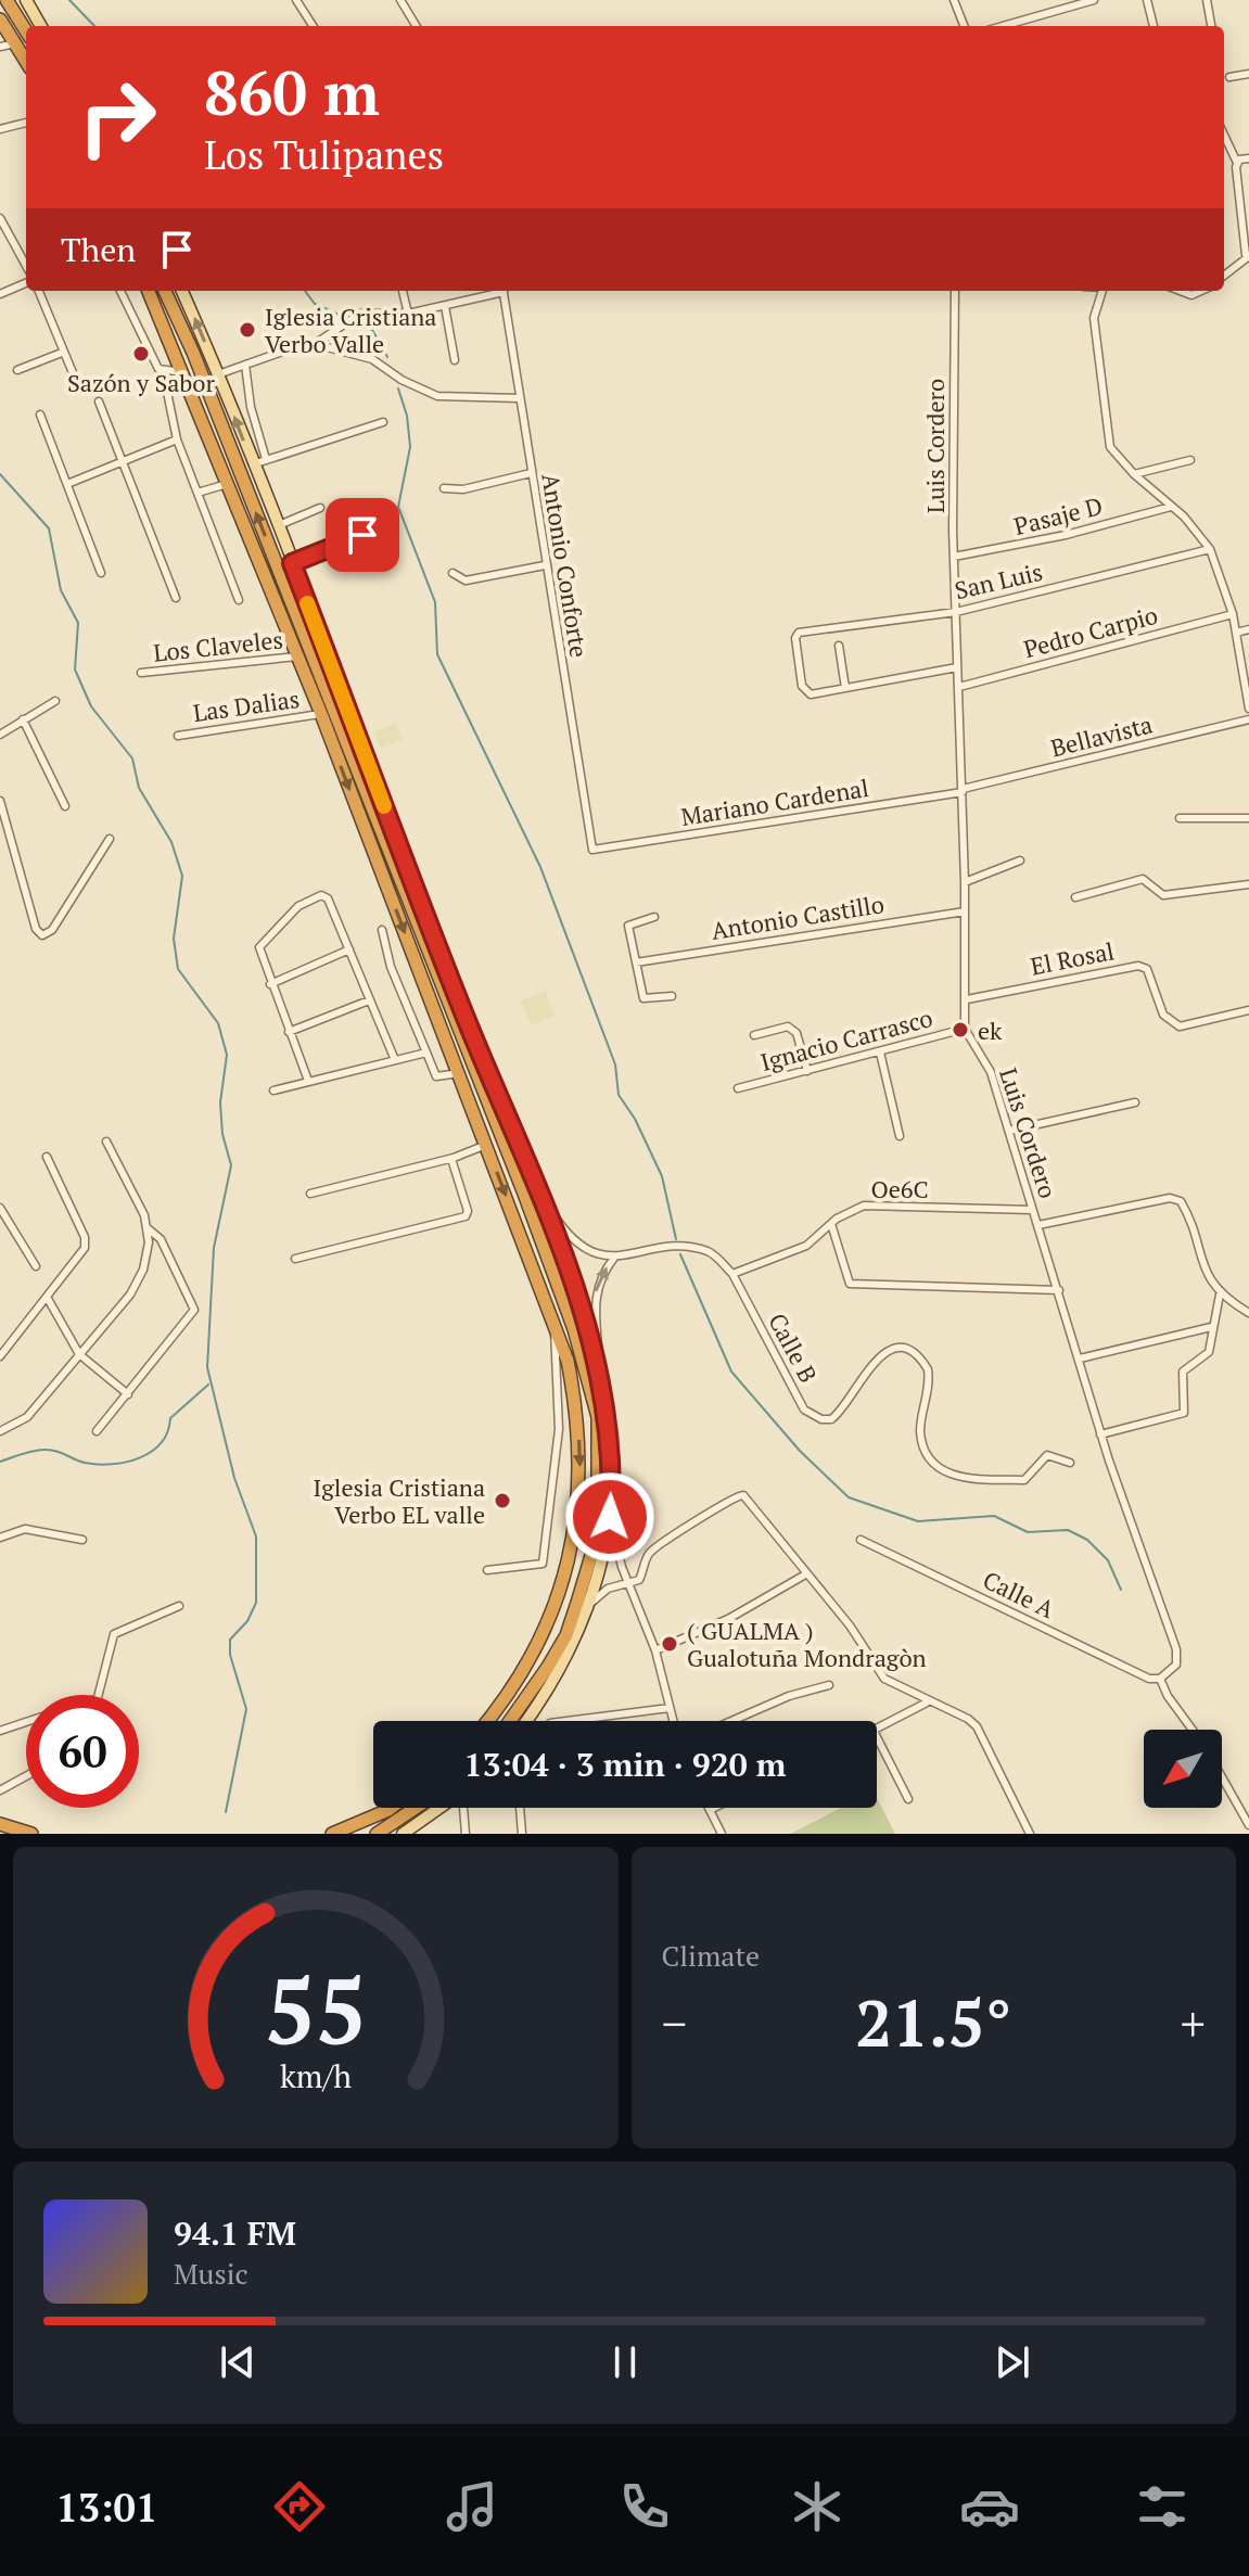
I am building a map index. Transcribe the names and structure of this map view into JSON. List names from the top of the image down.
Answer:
{
  "streets": {
    "street": [
      "Luis Cordero",
      "Pasaje D",
      "Antonio Conforte",
      "San Luis",
      "Pedro Carpio",
      "Los Claveles",
      "Las Dalias",
      "Bellavista",
      "Mariano Cardenal",
      "Antonio Castillo",
      "El Rosal",
      "Ignacio Carrasco",
      "Oe6C",
      "Calle B",
      "Calle A"
    ]
  },
  "crossings": [
    ["Luis Cordero", "Pasaje D"],
    ["Luis Cordero", "San Luis"],
    ["Luis Cordero", "Pedro Carpio"],
    ["Luis Cordero", "Bellavista"],
    ["Luis Cordero", "Mariano Cardenal"],
    ["Luis Cordero", "Antonio Castillo"],
    ["Luis Cordero", "El Rosal"],
    ["Luis Cordero", "Ignacio Carrasco"],
    ["Luis Cordero", "Oe6C"],
    ["Luis Cordero", "Calle A"],
    ["Antonio Conforte", "Mariano Cardenal"],
    ["Bellavista", "Mariano Cardenal"],
    ["Oe6C", "Calle B"]
  ],
  "places": [
    "Iglesia Cristiana Verbo Valle",
    "Sazón y Sabor",
    "ek",
    "Iglesia Cristiana Verbo EL valle",
    "( GUALMA ) Gualotuña Mondragòn"
  ],
  "north": "bottom left",
  "page": {
    "turn": ["860 m", "Los Tulipanes"],
    "then": "Then",
    "limit": "60",
    "trip": "13:04 · 3 min · 920 m",
    "tile": "Climate",
    "heat": ["−", "21.5°", "+"],
    "song": ["94.1 FM", "Music"],
    "tabs": "13:01",
    "gauge": ["55", "km/h"]
  }
}
